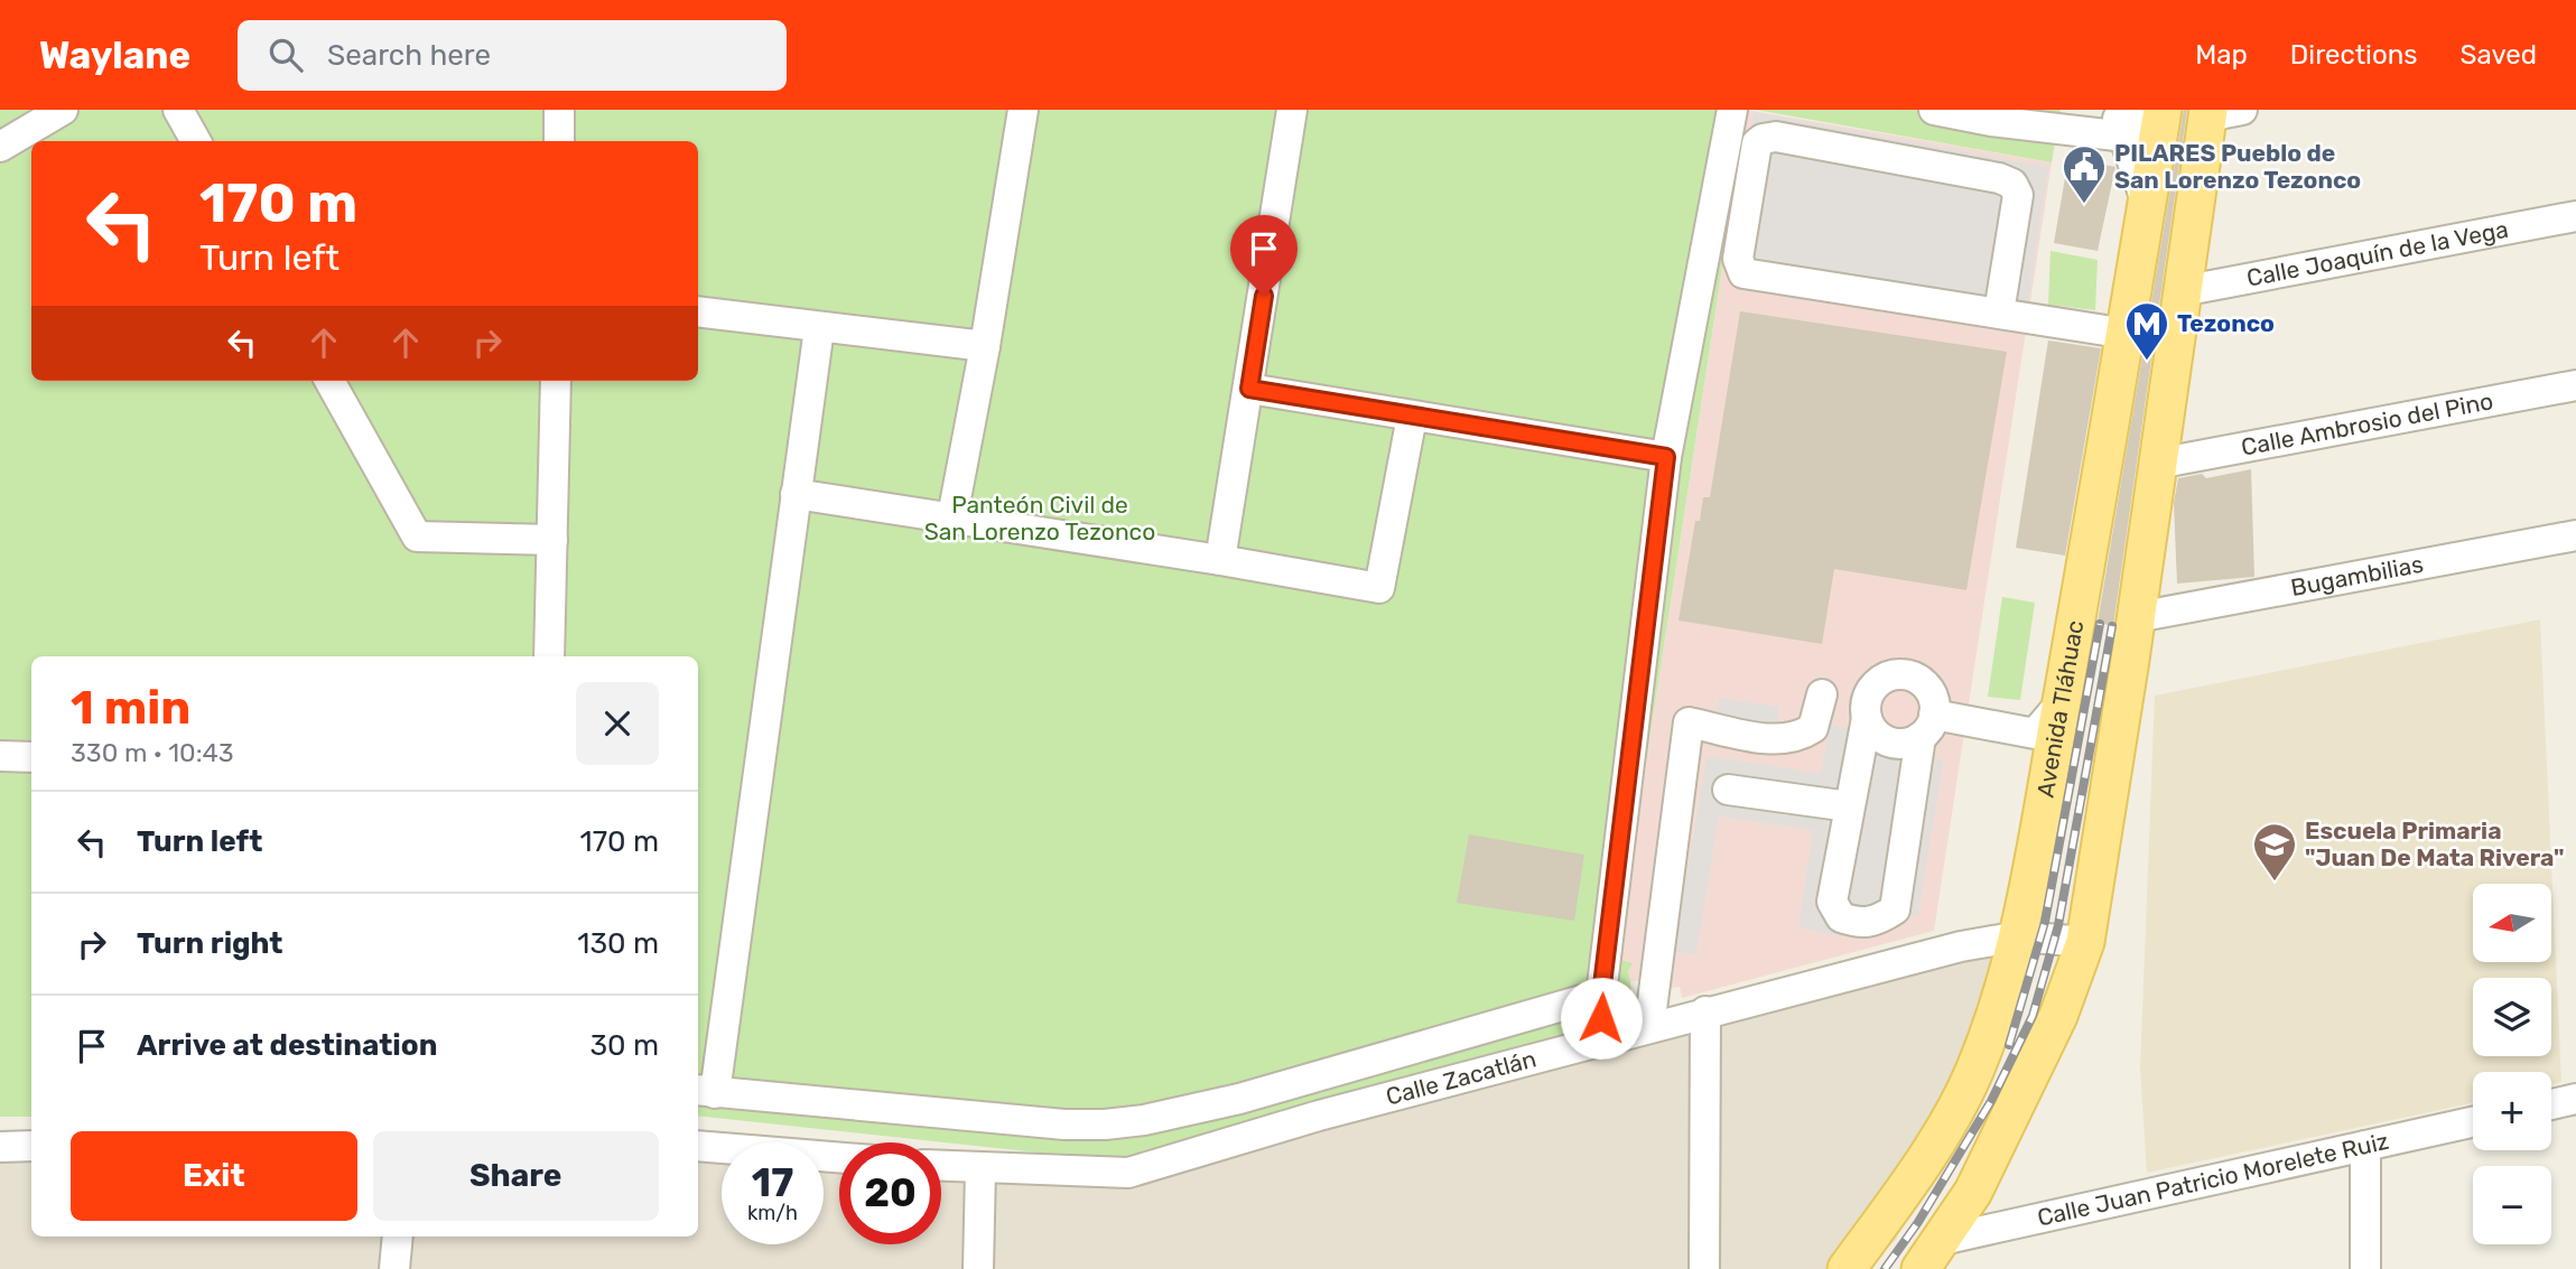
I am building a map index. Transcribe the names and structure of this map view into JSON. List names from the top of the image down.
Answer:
{
  "streets": {
    "main road": ["Avenida Tláhuac"],
    "street": [
      "Calle Joaquín de la Vega",
      "Calle Ambrosio del Pino",
      "Bugambilias",
      "Calle Zacatlán",
      "Calle Juan Patricio Morelete Ruiz"
    ]
  },
  "crossings": [
    ["Avenida Tláhuac", "Calle Zacatlán"]
  ],
  "parks": ["Panteón Civil de San Lorenzo Tezonco"],
  "places": {
    "public building": ["PILARES Pueblo de San Lorenzo Tezonco"],
    "metro station": ["Tezonco"],
    "school or university": ["Escuela Primaria \"Juan De Mata Rivera\""]
  },
  "north": "left",
  "page": {
    "header": "Waylane",
    "search": "Search here",
    "nav": ["Map", "Directions", "Saved"],
    "turn": ["170 m", "Turn left"],
    "heading": ["1 min", "330 m · 10:43"],
    "list": [
      {
        "name": "Turn left",
        "value": "170 m"
      },
      {
        "name": "Turn right",
        "value": "130 m"
      },
      {
        "name": "Arrive at destination",
        "value": "30 m"
      }
    ],
    "map_buttons": ["+", "−"],
    "buttons": ["Exit", "Share"],
    "speed": "17 km/h",
    "limit": "20"
  }
}
